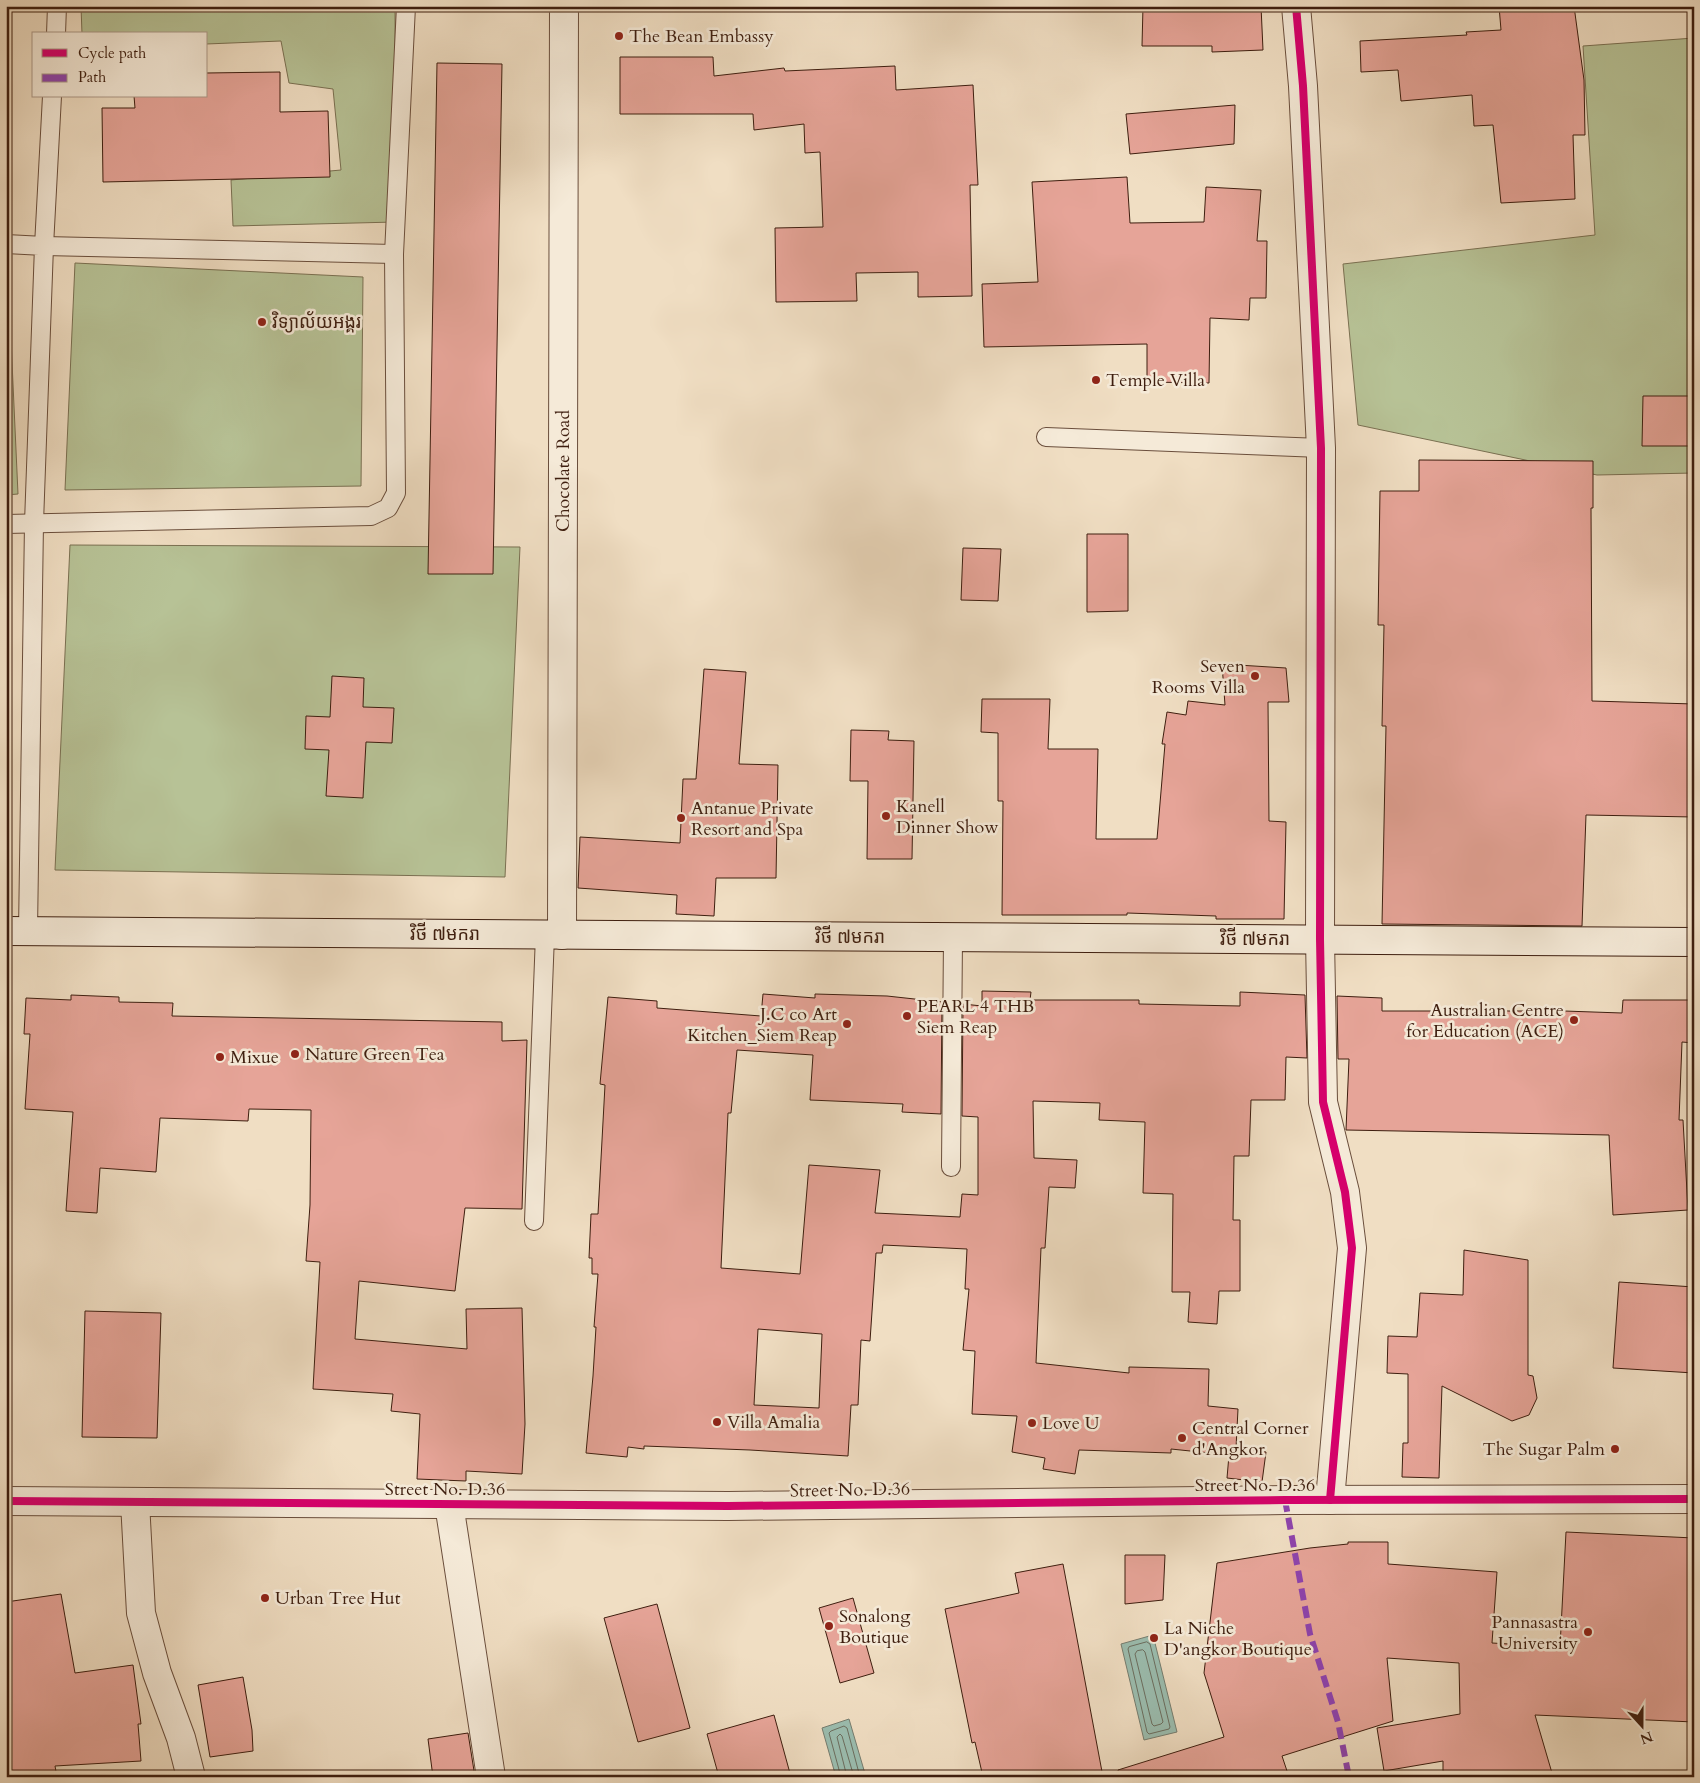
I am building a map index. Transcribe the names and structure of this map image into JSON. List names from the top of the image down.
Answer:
{
  "streets": {
    "street": ["Chocolate Road", "វិថី ៧មករា", "Street No. D.36"]
  },
  "crossings": [
    ["Chocolate Road", "វិថី ៧មករា"]
  ],
  "places": [
    "The Bean Embassy",
    "វិទ្យាល័យអង្គរ",
    "Temple Villa",
    "Seven Rooms Villa",
    "Kanell Dinner Show",
    "Antanue Private Resort and Spa",
    "PEARL 4 THB Siem Reap",
    "Australian Centre for Education (ACE)",
    "J.C co Art Kitchen_Siem Reap",
    "Nature Green Tea",
    "Mixue",
    "Villa Amalia",
    "Love U",
    "Central Corner d'Angkor",
    "The Sugar Palm",
    "Urban Tree Hut",
    "Sonalong Boutique",
    "Pannasastra University",
    "La Niche D'angkor Boutique"
  ],
  "legend": ["Cycle path", "Path"],
  "north": "bottom"
}
